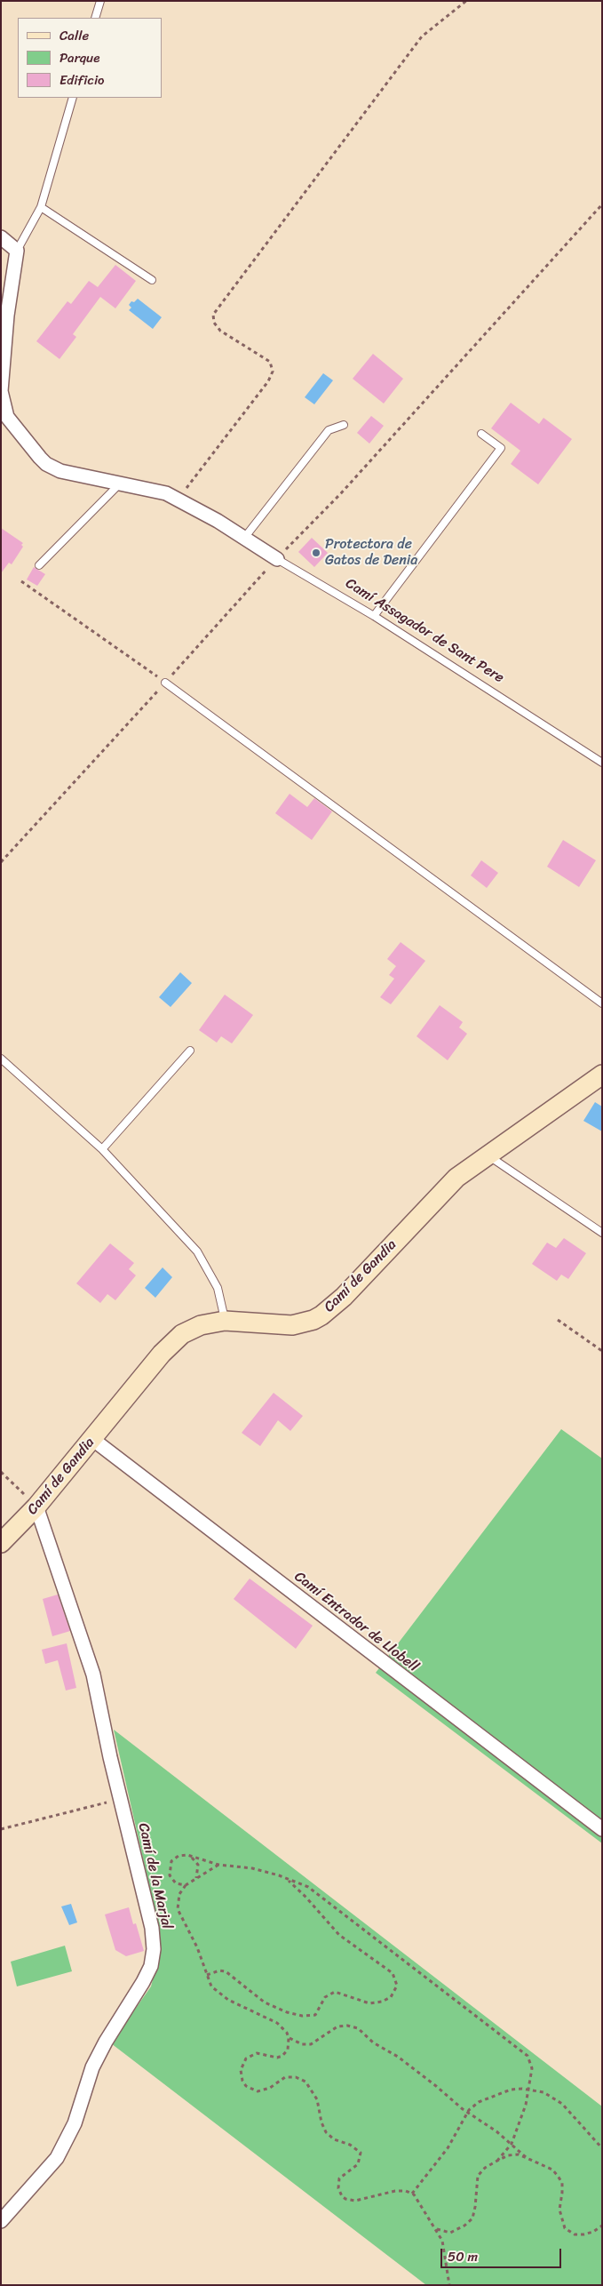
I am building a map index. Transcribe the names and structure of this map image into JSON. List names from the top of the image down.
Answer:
{
  "streets": {
    "main road": ["Camí de Gandia"],
    "street": ["Camí Assagador de Sant Pere", "Camí Entrador de Llobell", "Camí de la Marjal"]
  },
  "crossings": [
    ["Camí de Gandia", "Camí Entrador de Llobell"],
    ["Camí de Gandia", "Camí de la Marjal"]
  ],
  "places": ["Protectora de Gatos de Denia"],
  "legend": ["Calle", "Parque", "Edificio"],
  "scale_bar": "50 m"
}
